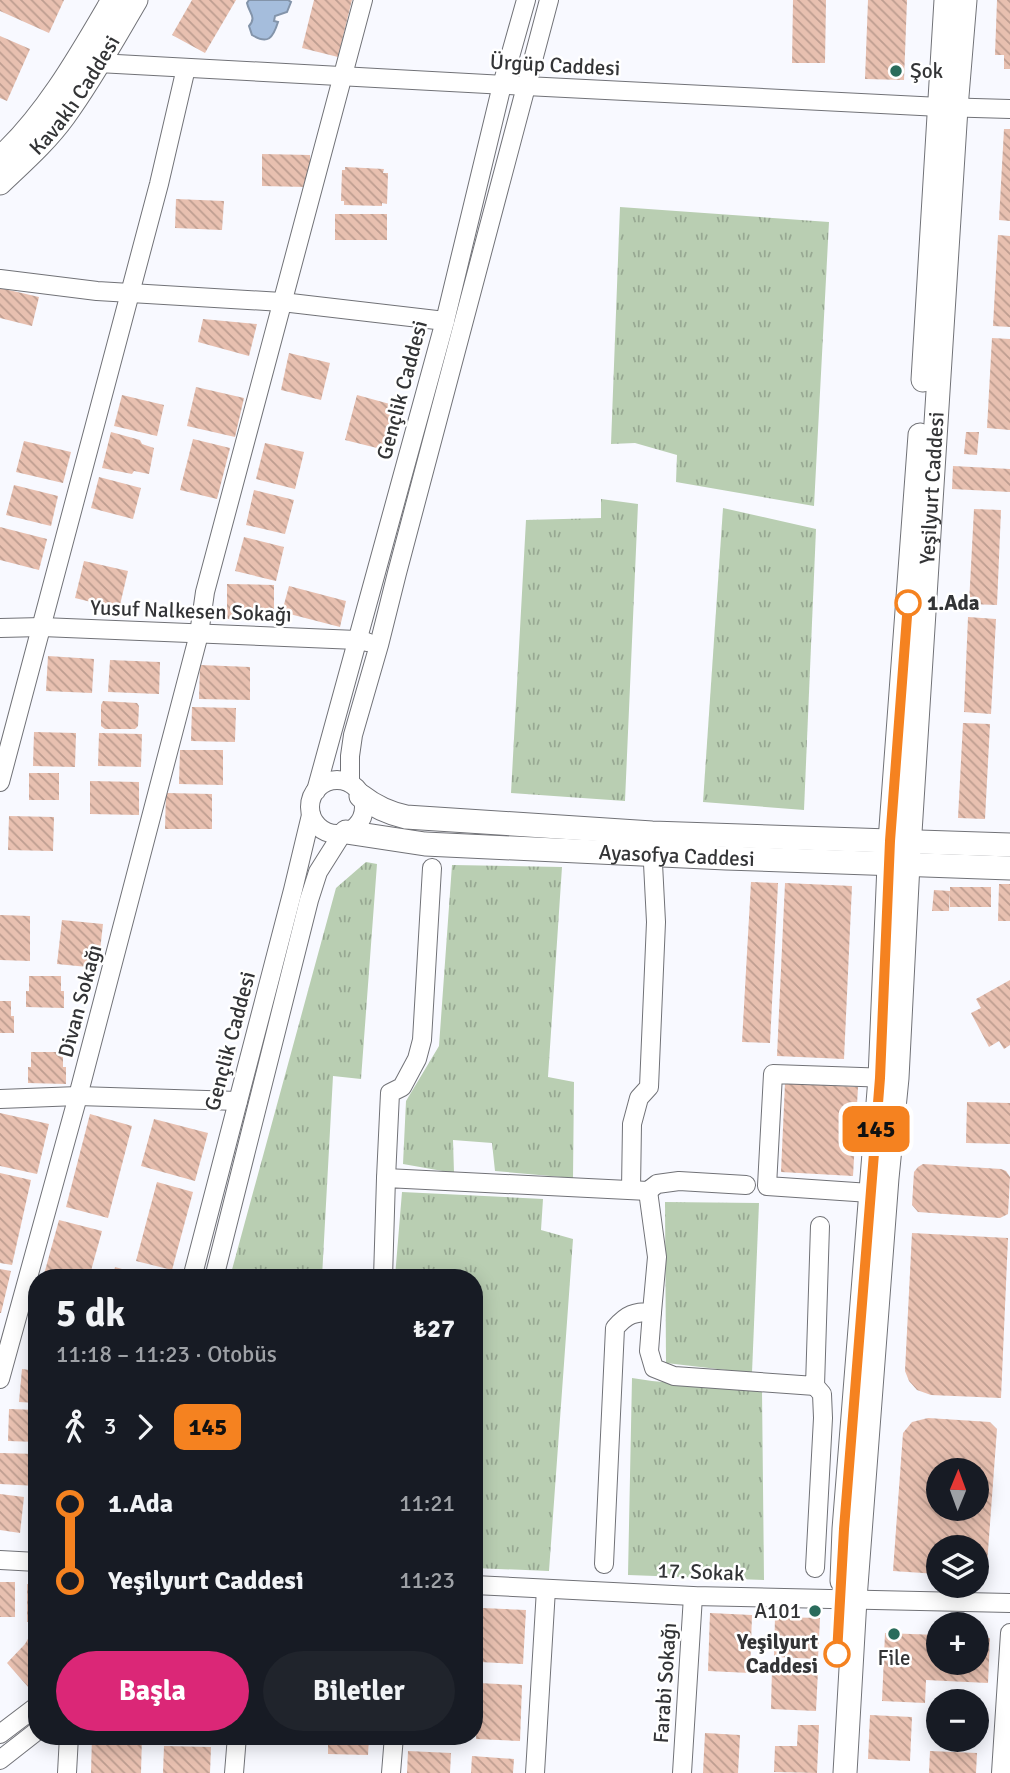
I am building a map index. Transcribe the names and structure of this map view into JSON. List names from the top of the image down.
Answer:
{
  "streets": {
    "main road": ["Kavaklı Caddesi", "Yeşilyurt Caddesi", "Ayasofya Caddesi"],
    "street": [
      "Ürgüp Caddesi",
      "Gençlik Caddesi",
      "Yusuf Nalkesen Sokağı",
      "Divan Sokağı",
      "17. Sokak",
      "Farabi Sokağı"
    ]
  },
  "crossings": [
    ["Ürgüp Caddesi", "Kavaklı Caddesi"],
    ["Ürgüp Caddesi", "Gençlik Caddesi"],
    ["Ürgüp Caddesi", "Yeşilyurt Caddesi"],
    ["Ürgüp Caddesi", "Divan Sokağı"],
    ["Gençlik Caddesi", "Yusuf Nalkesen Sokağı"],
    ["Gençlik Caddesi", "Ayasofya Caddesi"],
    ["Yeşilyurt Caddesi", "Ayasofya Caddesi"],
    ["Yeşilyurt Caddesi", "17. Sokak"],
    ["Yusuf Nalkesen Sokağı", "Divan Sokağı"],
    ["17. Sokak", "Farabi Sokağı"]
  ],
  "places": [
    "Şok",
    "1.Ada",
    "A101",
    "File",
    "Yeşilyurt Caddesi"
  ],
  "lines": ["bus line 145"],
  "north": "top",
  "page": {
    "on_map": "145",
    "heading": ["5 dk", "11:18 – 11:23 · Otobüs", "₺27"],
    "legs": ["3", "145"],
    "map_buttons": ["+", "−"],
    "list": [
      {
        "name": "1.Ada",
        "value": "11:21"
      },
      {
        "name": "Yeşilyurt Caddesi",
        "value": "11:23"
      }
    ],
    "buttons": ["Başla", "Biletler"]
  }
}
